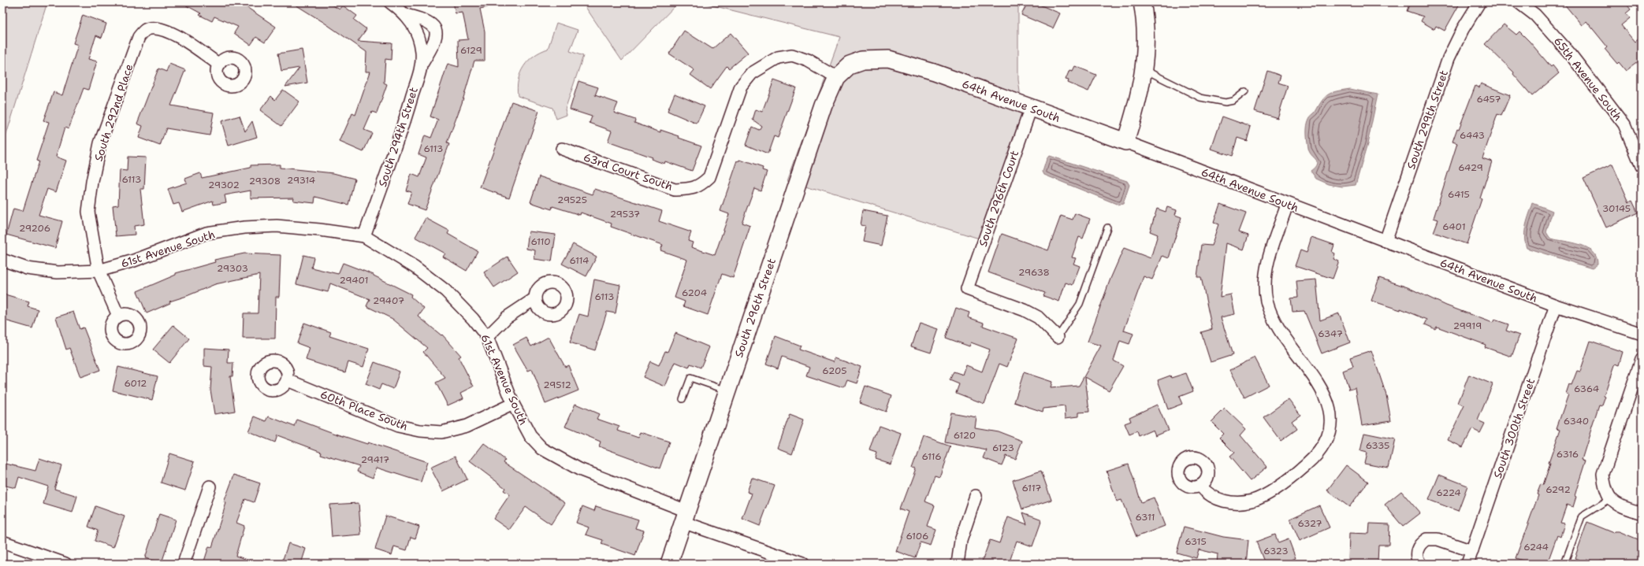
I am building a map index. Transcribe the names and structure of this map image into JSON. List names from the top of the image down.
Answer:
{
  "streets": {
    "street": [
      "65th Avenue South",
      "64th Avenue South",
      "South 292nd Place",
      "South 299th Street",
      "South 294th Street",
      "63rd Court South",
      "South 296th Court",
      "61st Avenue South",
      "South 296th Street",
      "60th Place South",
      "South 300th Street"
    ]
  },
  "crossings": [
    ["64th Avenue South", "South 299th Street"],
    ["64th Avenue South", "South 296th Court"],
    ["64th Avenue South", "South 296th Street"],
    ["64th Avenue South", "South 300th Street"],
    ["South 292nd Place", "61st Avenue South"],
    ["South 294th Street", "61st Avenue South"],
    ["63rd Court South", "South 296th Street"],
    ["61st Avenue South", "South 296th Street"],
    ["61st Avenue South", "60th Place South"]
  ],
  "house_numbers": [
    "6129",
    "6457",
    "6443",
    "6113",
    "6429",
    "6113",
    "29314",
    "29308",
    "29302",
    "6415",
    "29525",
    "30145",
    "29537",
    "6401",
    "29206",
    "6110",
    "6114",
    "29303",
    "29638",
    "29401",
    "6204",
    "6113",
    "29407",
    "29919",
    "6347",
    "6205",
    "6012",
    "29512",
    "6364",
    "6340",
    "6120",
    "6335",
    "6123",
    "6316",
    "6116",
    "29417",
    "6117",
    "6292",
    "6224",
    "6311",
    "6327",
    "6106",
    "6315",
    "6244",
    "6323"
  ]
}
